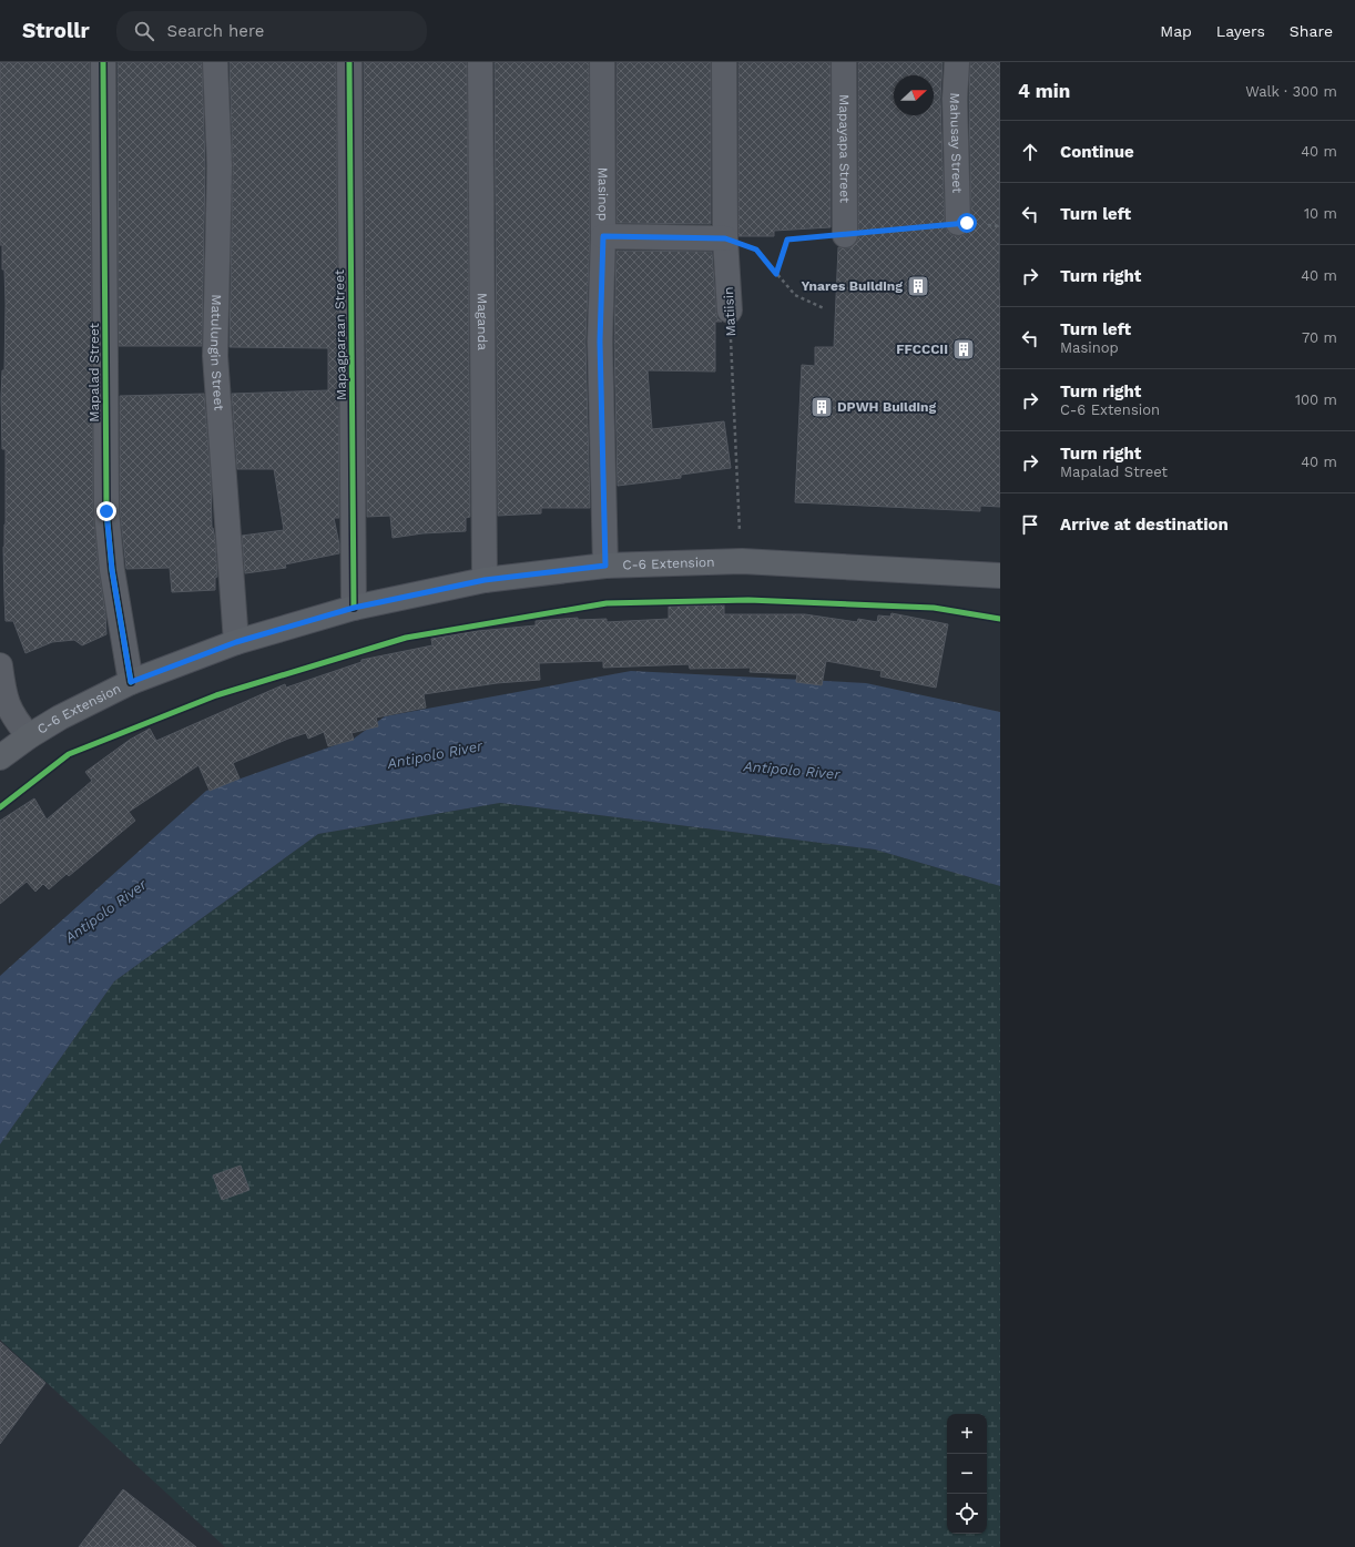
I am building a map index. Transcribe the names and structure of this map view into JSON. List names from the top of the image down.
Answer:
{
  "streets": {
    "main road": ["C-6 Extension"],
    "street": [
      "Mahusay Street",
      "Mapayapa Street",
      "Masinop",
      "Matiisin",
      "Maganda",
      "Mapagparaan Street",
      "Matulungin Street",
      "Mapalad Street"
    ]
  },
  "crossings": [
    ["Masinop", "C-6 Extension"],
    ["Matiisin", "C-6 Extension"],
    ["Maganda", "C-6 Extension"],
    ["Mapagparaan Street", "C-6 Extension"],
    ["Matulungin Street", "C-6 Extension"],
    ["Mapalad Street", "C-6 Extension"]
  ],
  "water": ["Antipolo River"],
  "places": {
    "building": ["Ynares Building", "FFCCCII", "DPWH Building"]
  },
  "north": "right",
  "page": {
    "header": "Strollr",
    "search": "Search here",
    "nav": ["Map", "Layers", "Share"],
    "heading": ["4 min", "Walk · 300 m"],
    "list": [
      ["Continue", "40 m"],
      ["Turn left", "10 m"],
      ["Turn right", "40 m"],
      ["Turn left", "Masinop", "70 m"],
      ["Turn right", "C-6 Extension", "100 m"],
      ["Turn right", "Mapalad Street", "40 m"],
      "Arrive at destination"
    ],
    "map_buttons": ["+", "−"]
  }
}
